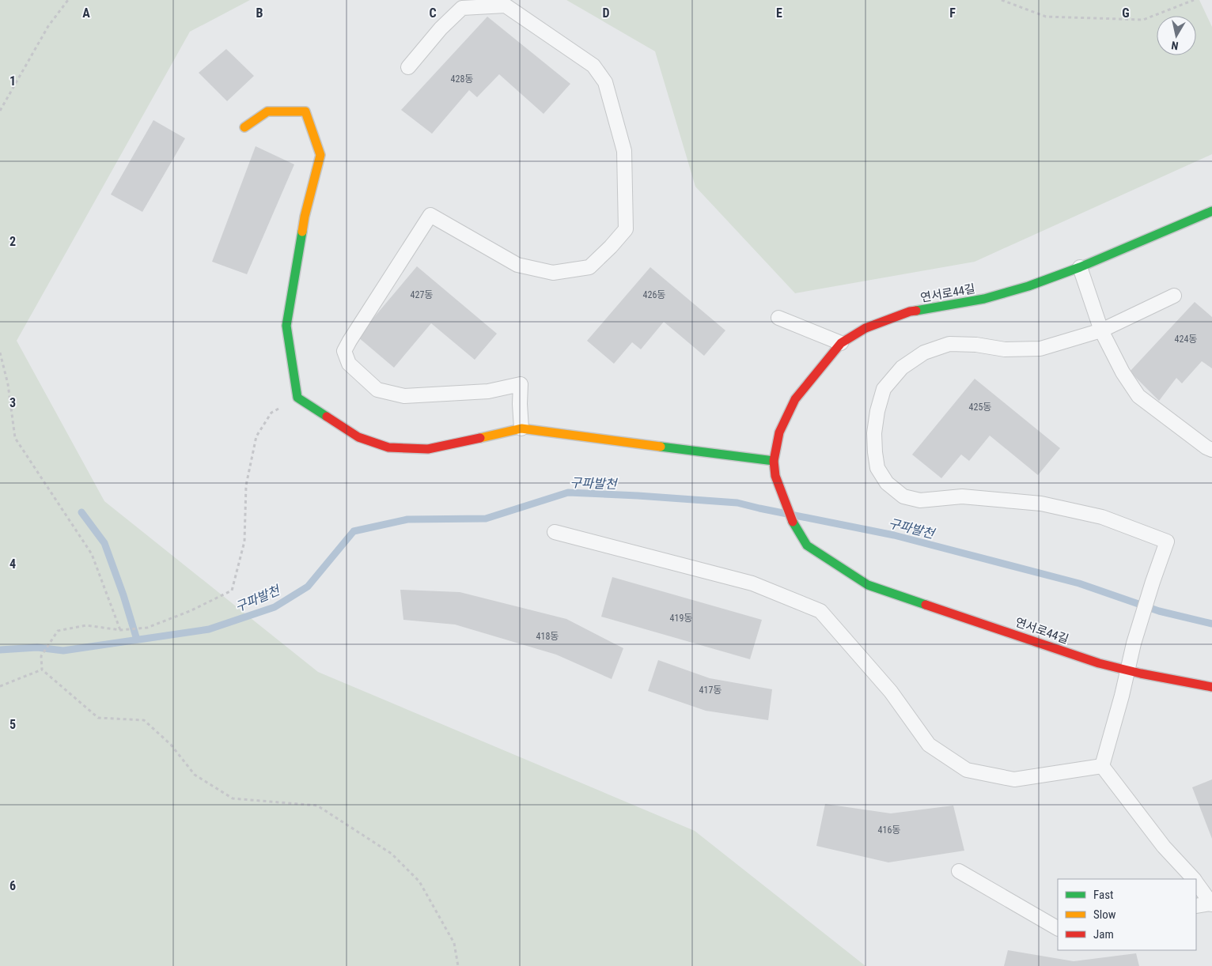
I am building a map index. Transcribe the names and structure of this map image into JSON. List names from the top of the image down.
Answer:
{
  "streets": {
    "street": ["연서로44길"]
  },
  "water": ["구파발천"],
  "house_numbers": [
    "428동",
    "427동",
    "426동",
    "424동",
    "425동",
    "419동",
    "418동",
    "417동",
    "416동"
  ],
  "legend": ["Fast", "Slow", "Jam"],
  "north": "bottom",
  "grid": {
    "columns": [
      "A",
      "B",
      "C",
      "D",
      "E",
      "F",
      "G"
    ],
    "rows": [
      "1",
      "2",
      "3",
      "4",
      "5",
      "6"
    ]
  }
}
